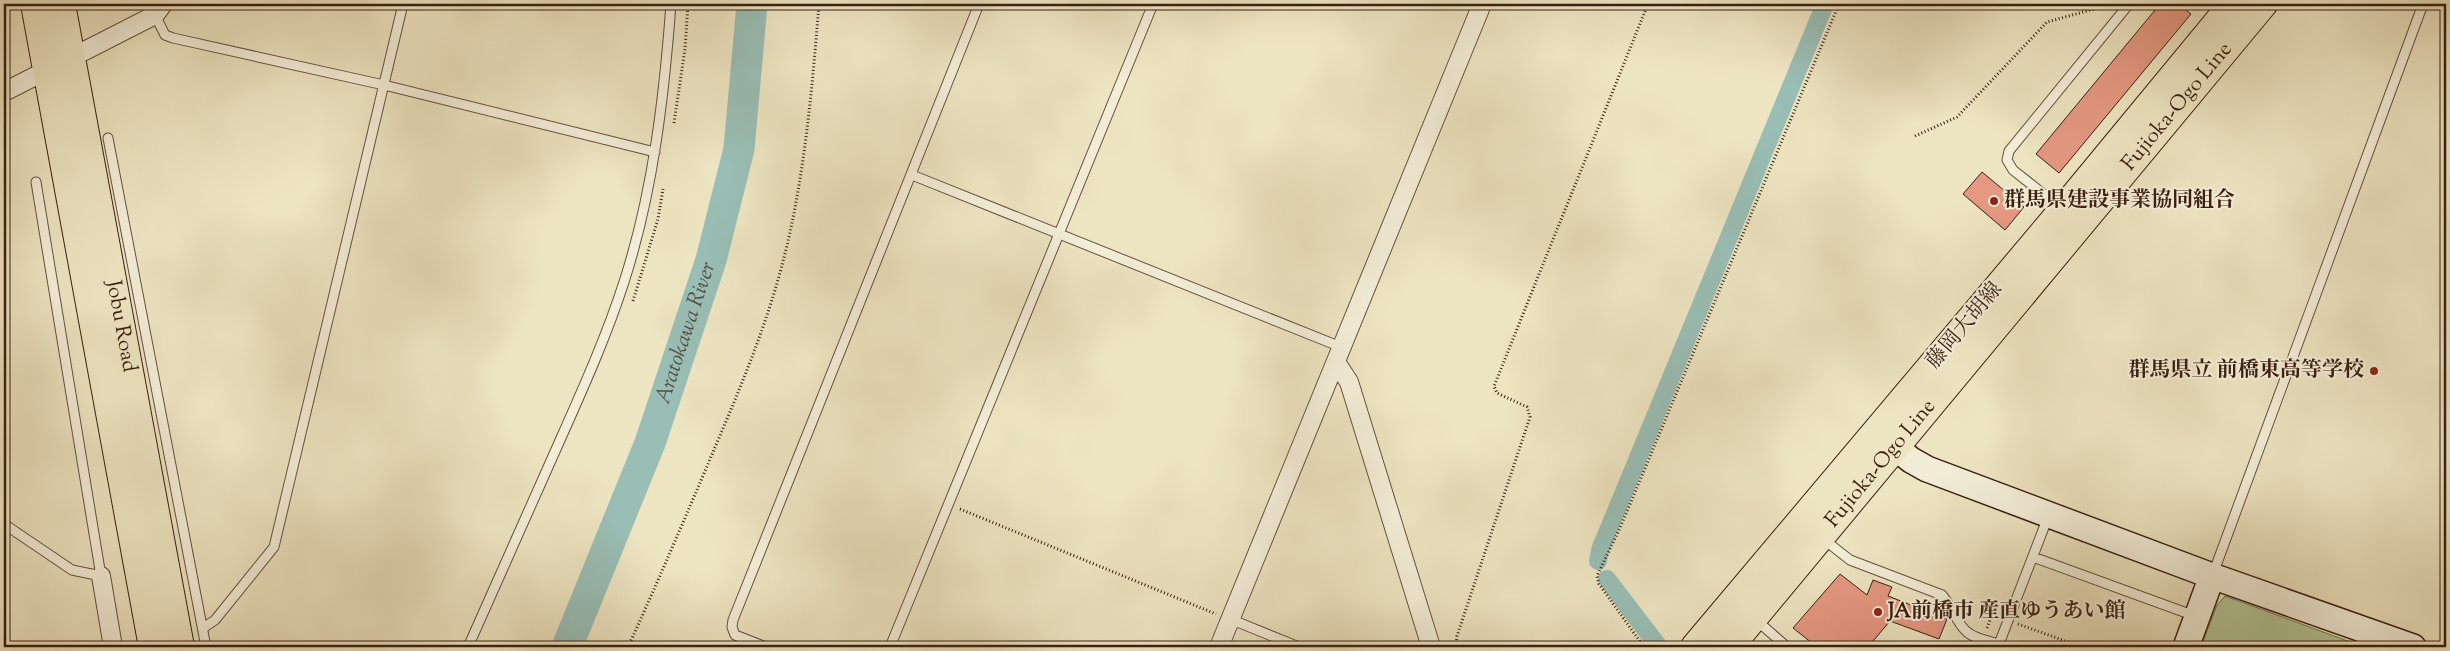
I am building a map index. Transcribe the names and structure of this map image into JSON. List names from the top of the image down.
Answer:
{
  "streets": {
    "main road": ["Fujioka-Ogo Line", "Jobu Road", "藤岡大胡線"]
  },
  "crossings": [
    ["Fujioka-Ogo Line", "藤岡大胡線"]
  ],
  "water": ["Aratokawa River"],
  "places": ["群馬県建設事業協同組合", "群馬県立 前橋東高等学校", "JA前橋市 産直ゆうあい館"]
}
